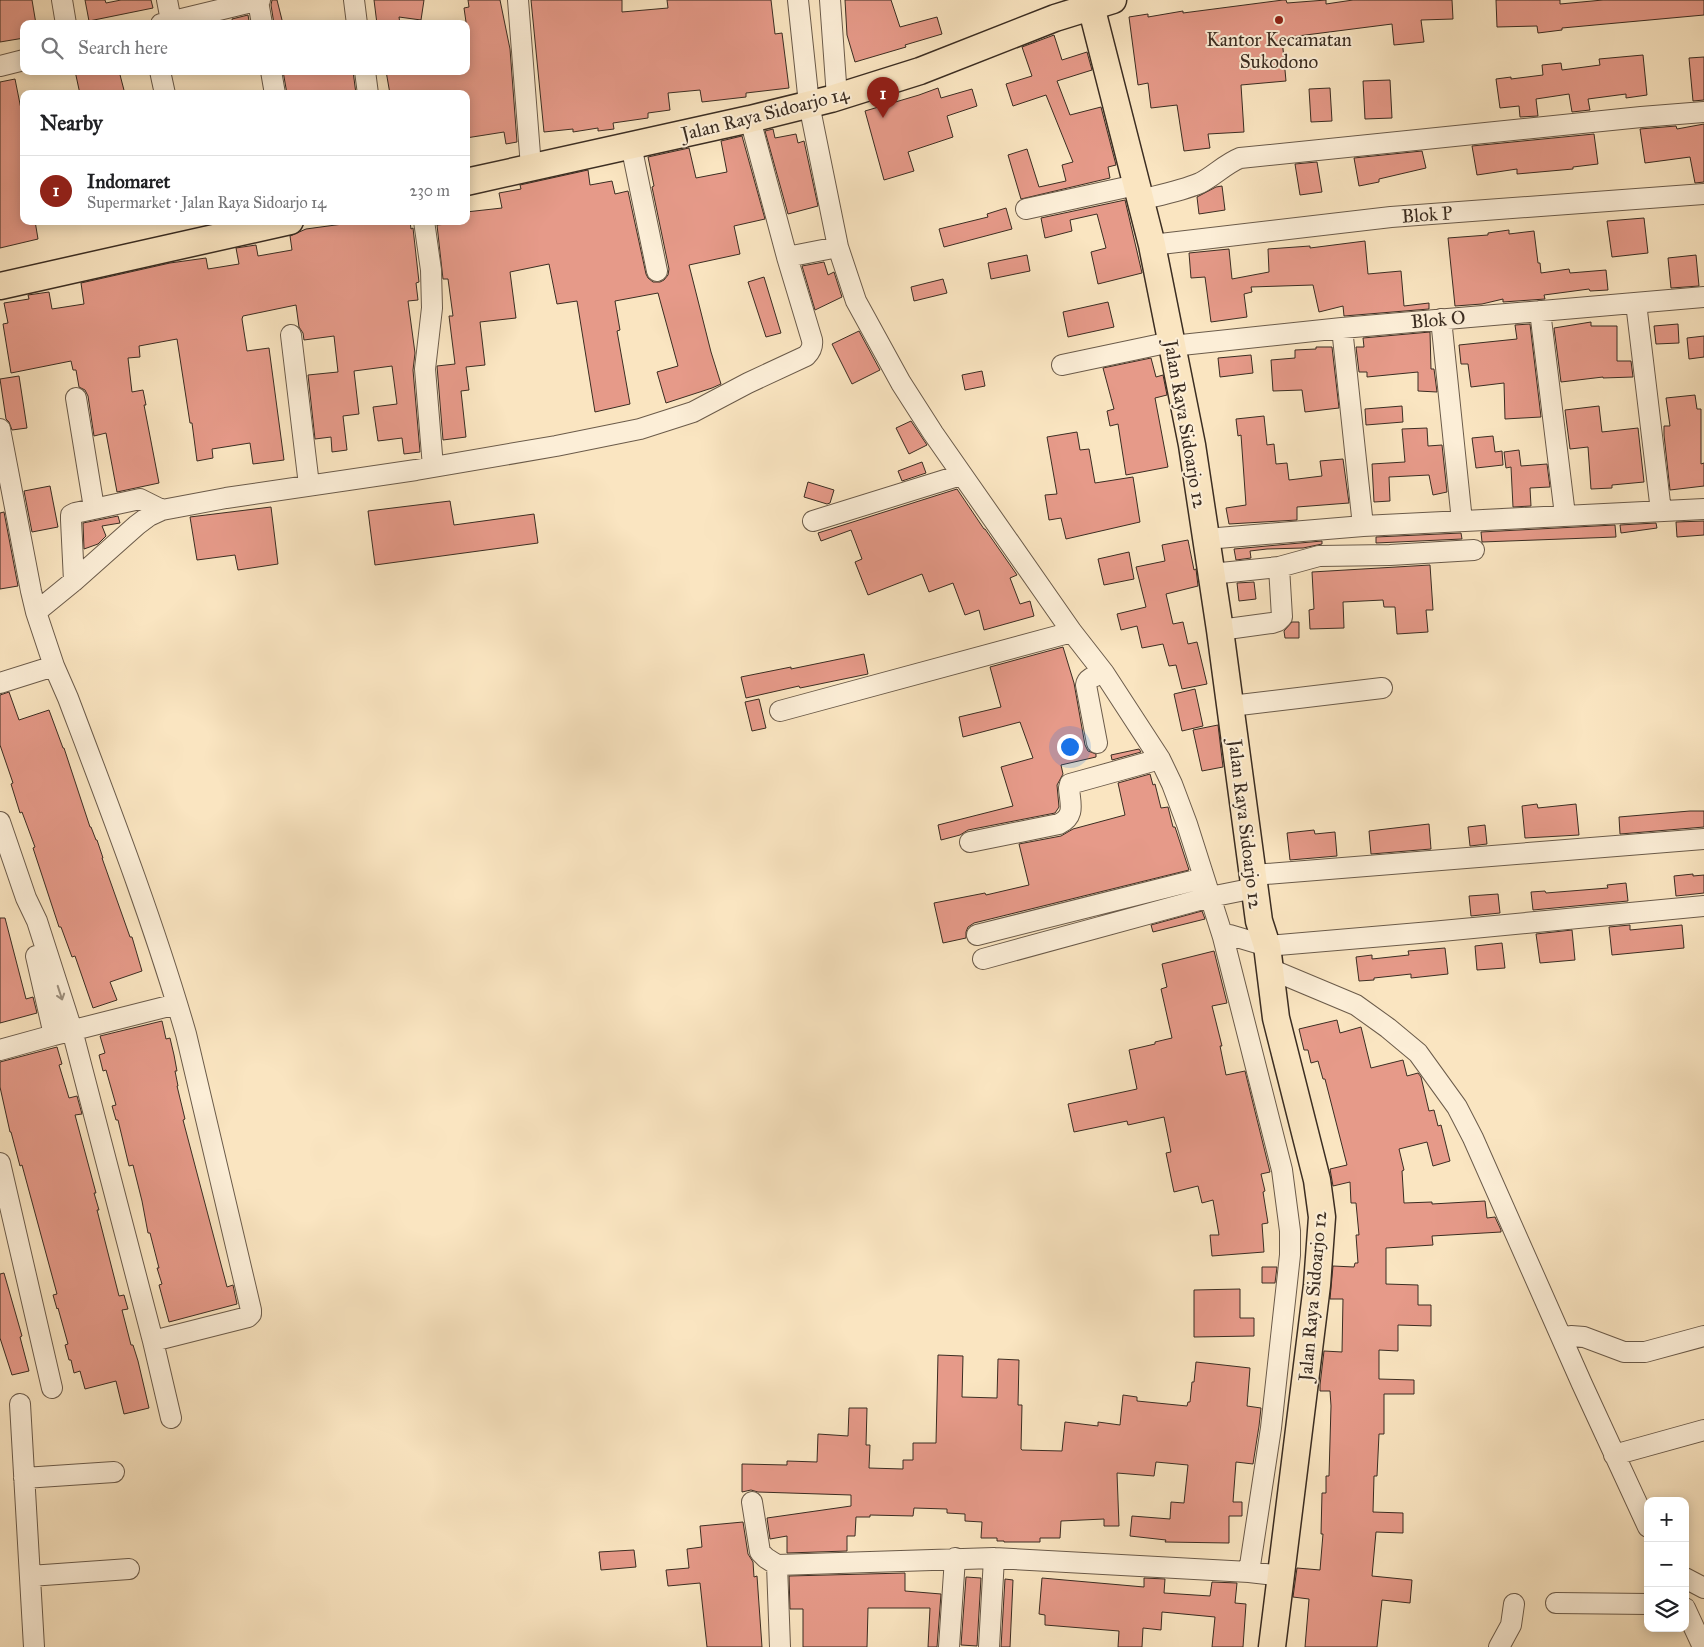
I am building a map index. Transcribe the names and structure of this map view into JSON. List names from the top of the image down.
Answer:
{
  "streets": {
    "main road": ["Jalan Raya Sidoarjo 14", "Jalan Raya Sidoarjo 12"],
    "street": ["Blok P", "Blok O"]
  },
  "crossings": [
    ["Jalan Raya Sidoarjo 14", "Jalan Raya Sidoarjo 12"],
    ["Blok P", "Jalan Raya Sidoarjo 12"],
    ["Blok O", "Jalan Raya Sidoarjo 12"]
  ],
  "places": ["Kantor Kecamatan Sukodono"],
  "page": {
    "search": "Search here",
    "pins": "1",
    "heading": "Nearby",
    "list": [
      {
        "mark": "1",
        "name": "Indomaret",
        "note": "Supermarket · Jalan Raya Sidoarjo 14",
        "value": "230 m"
      }
    ],
    "map_buttons": ["+", "−"]
  }
}
